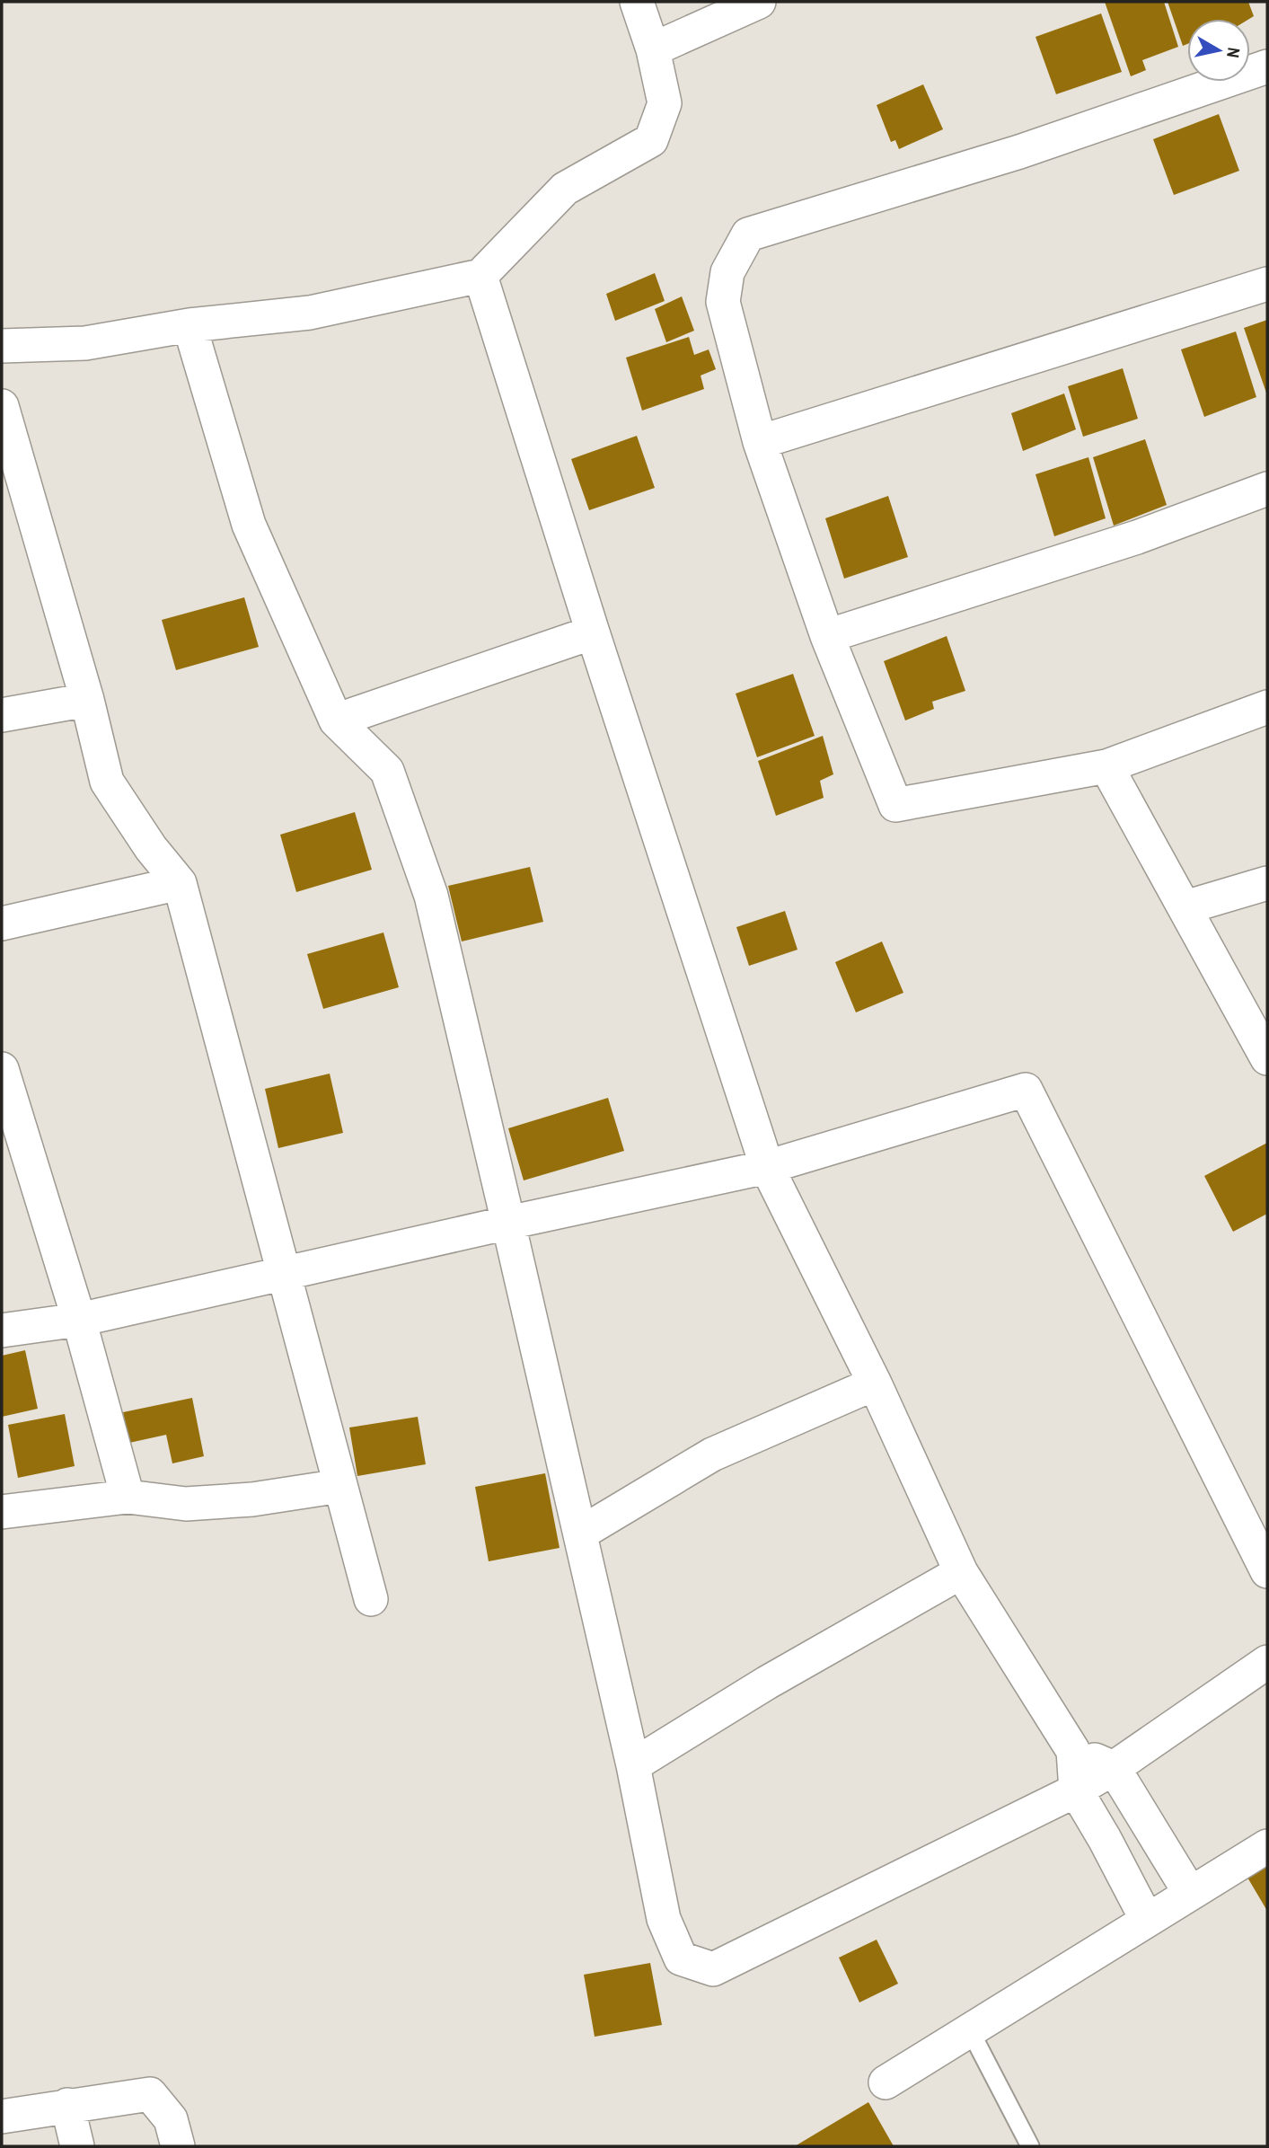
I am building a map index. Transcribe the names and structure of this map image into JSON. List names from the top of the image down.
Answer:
{
  "north": "right"
}
